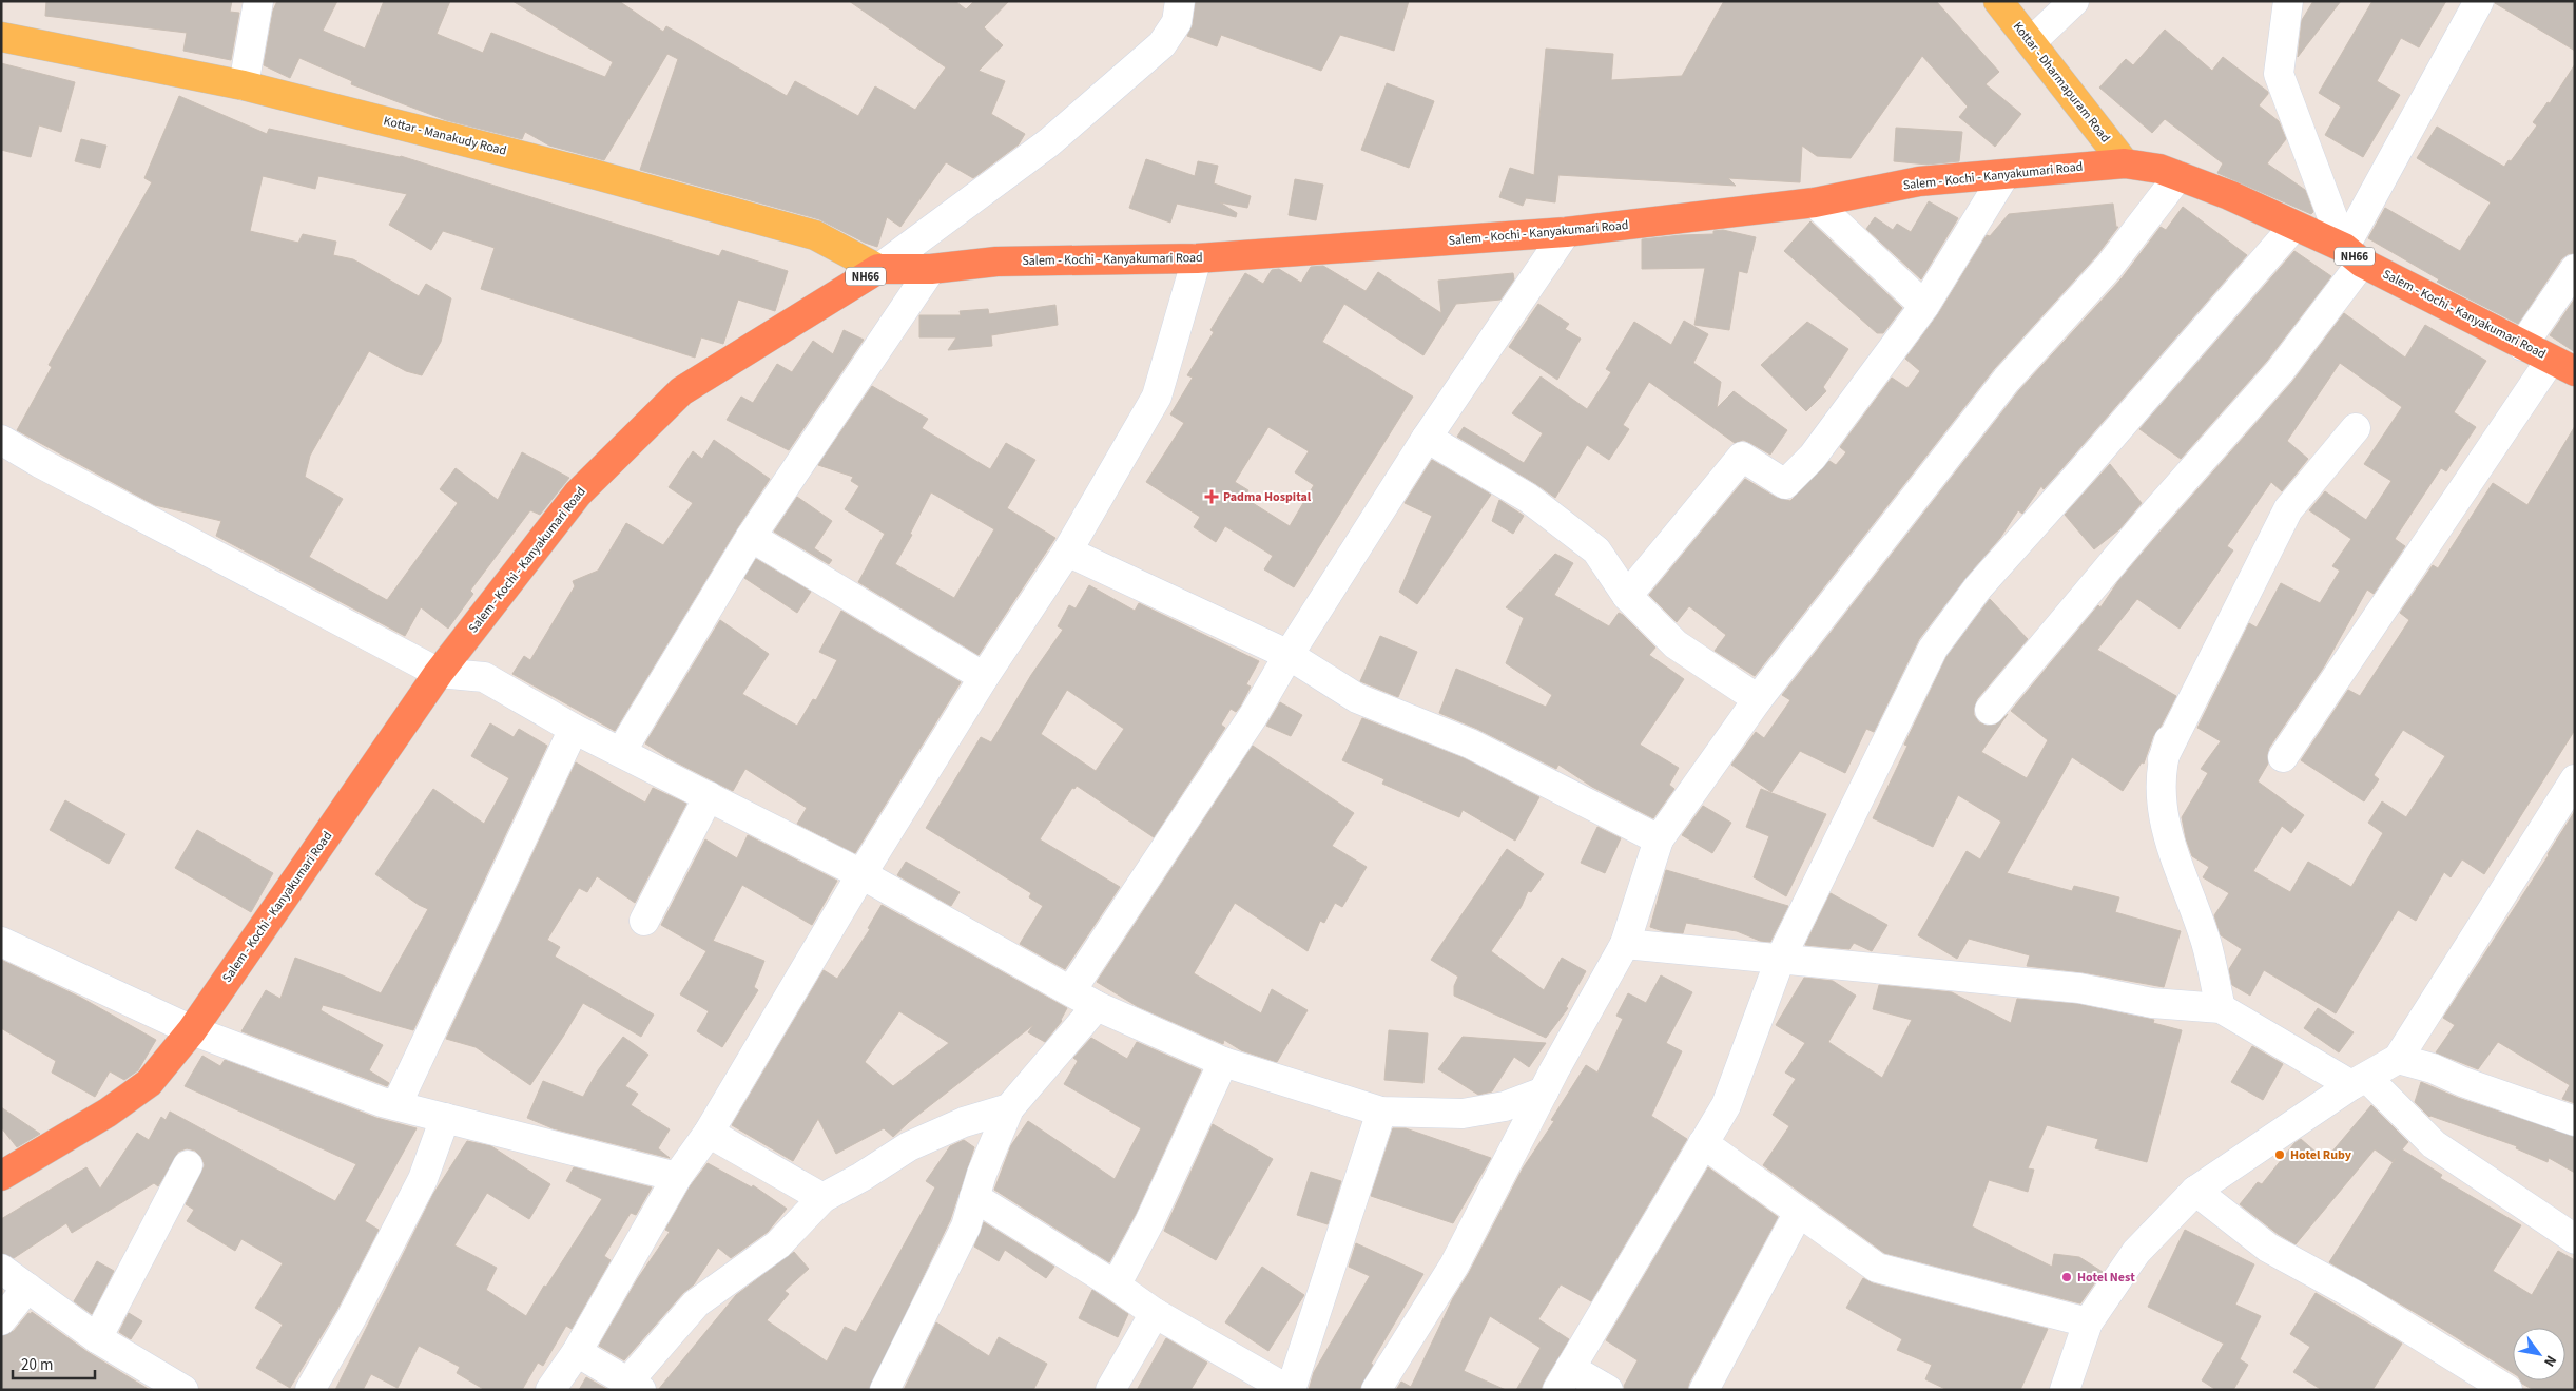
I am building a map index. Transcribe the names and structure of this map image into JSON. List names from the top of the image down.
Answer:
{
  "streets": {
    "highway": ["Salem - Kochi - Kanyakumari Road", "NH66"],
    "main road": ["Kottar - Dharmapuram Road", "Kottar - Manakudy Road"]
  },
  "crossings": [
    ["Kottar - Dharmapuram Road", "Salem - Kochi - Kanyakumari Road"],
    ["Kottar - Manakudy Road", "Salem - Kochi - Kanyakumari Road"]
  ],
  "places": {
    "health": ["Padma Hospital"],
    "other": ["Hotel Ruby", "Hotel Nest"]
  },
  "scale_bar": "20 m",
  "north": "bottom right"
}
